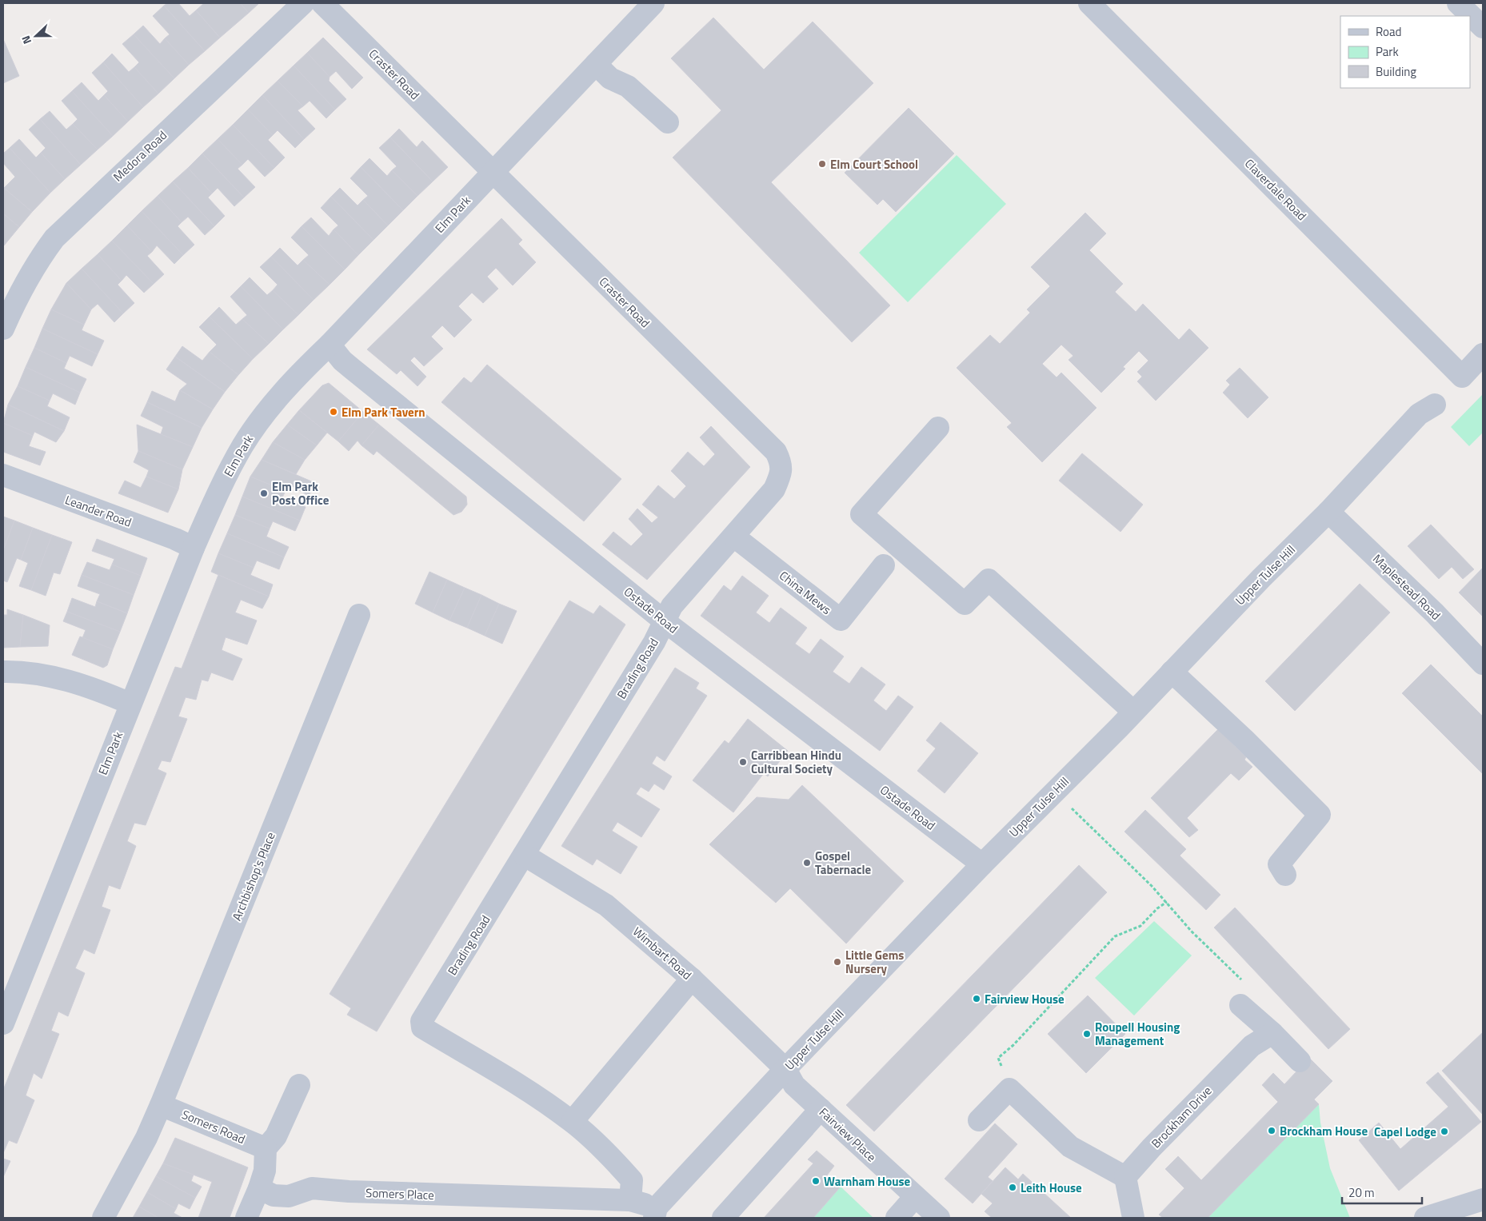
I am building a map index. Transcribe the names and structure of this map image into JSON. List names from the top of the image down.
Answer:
{
  "streets": {
    "street": [
      "Craster Road",
      "Medora Road",
      "Claverdale Road",
      "Elm Park",
      "Leander Road",
      "Upper Tulse Hill",
      "Maplestead Road",
      "China Mews",
      "Ostade Road",
      "Brading Road",
      "Archbishop's Place",
      "Wimbart Road",
      "Brockham Drive",
      "Somers Road",
      "Fairview Place",
      "Somers Place"
    ]
  },
  "crossings": [
    ["Craster Road", "Elm Park"],
    ["Craster Road", "China Mews"],
    ["Craster Road", "Ostade Road"],
    ["Craster Road", "Brading Road"],
    ["Elm Park", "Leander Road"],
    ["Elm Park", "Ostade Road"],
    ["Upper Tulse Hill", "Maplestead Road"],
    ["Upper Tulse Hill", "Ostade Road"],
    ["Upper Tulse Hill", "Wimbart Road"],
    ["Upper Tulse Hill", "Fairview Place"],
    ["Upper Tulse Hill", "Somers Place"],
    ["Ostade Road", "Brading Road"],
    ["Brading Road", "Wimbart Road"],
    ["Brading Road", "Somers Place"],
    ["Archbishop's Place", "Somers Road"],
    ["Wimbart Road", "Fairview Place"]
  ],
  "places": [
    "Elm Court School",
    "Elm Park Tavern",
    "Elm Park Post Office",
    "Carribbean Hindu Cultural Society",
    "Gospel Tabernacle",
    "Little Gems Nursery",
    "Fairview House",
    "Roupell Housing Management",
    "Brockham House",
    "Capel Lodge",
    "Warnham House",
    "Leith House"
  ],
  "legend": ["Road", "Park", "Building"],
  "scale_bar": "20 m",
  "north": "left"
}
